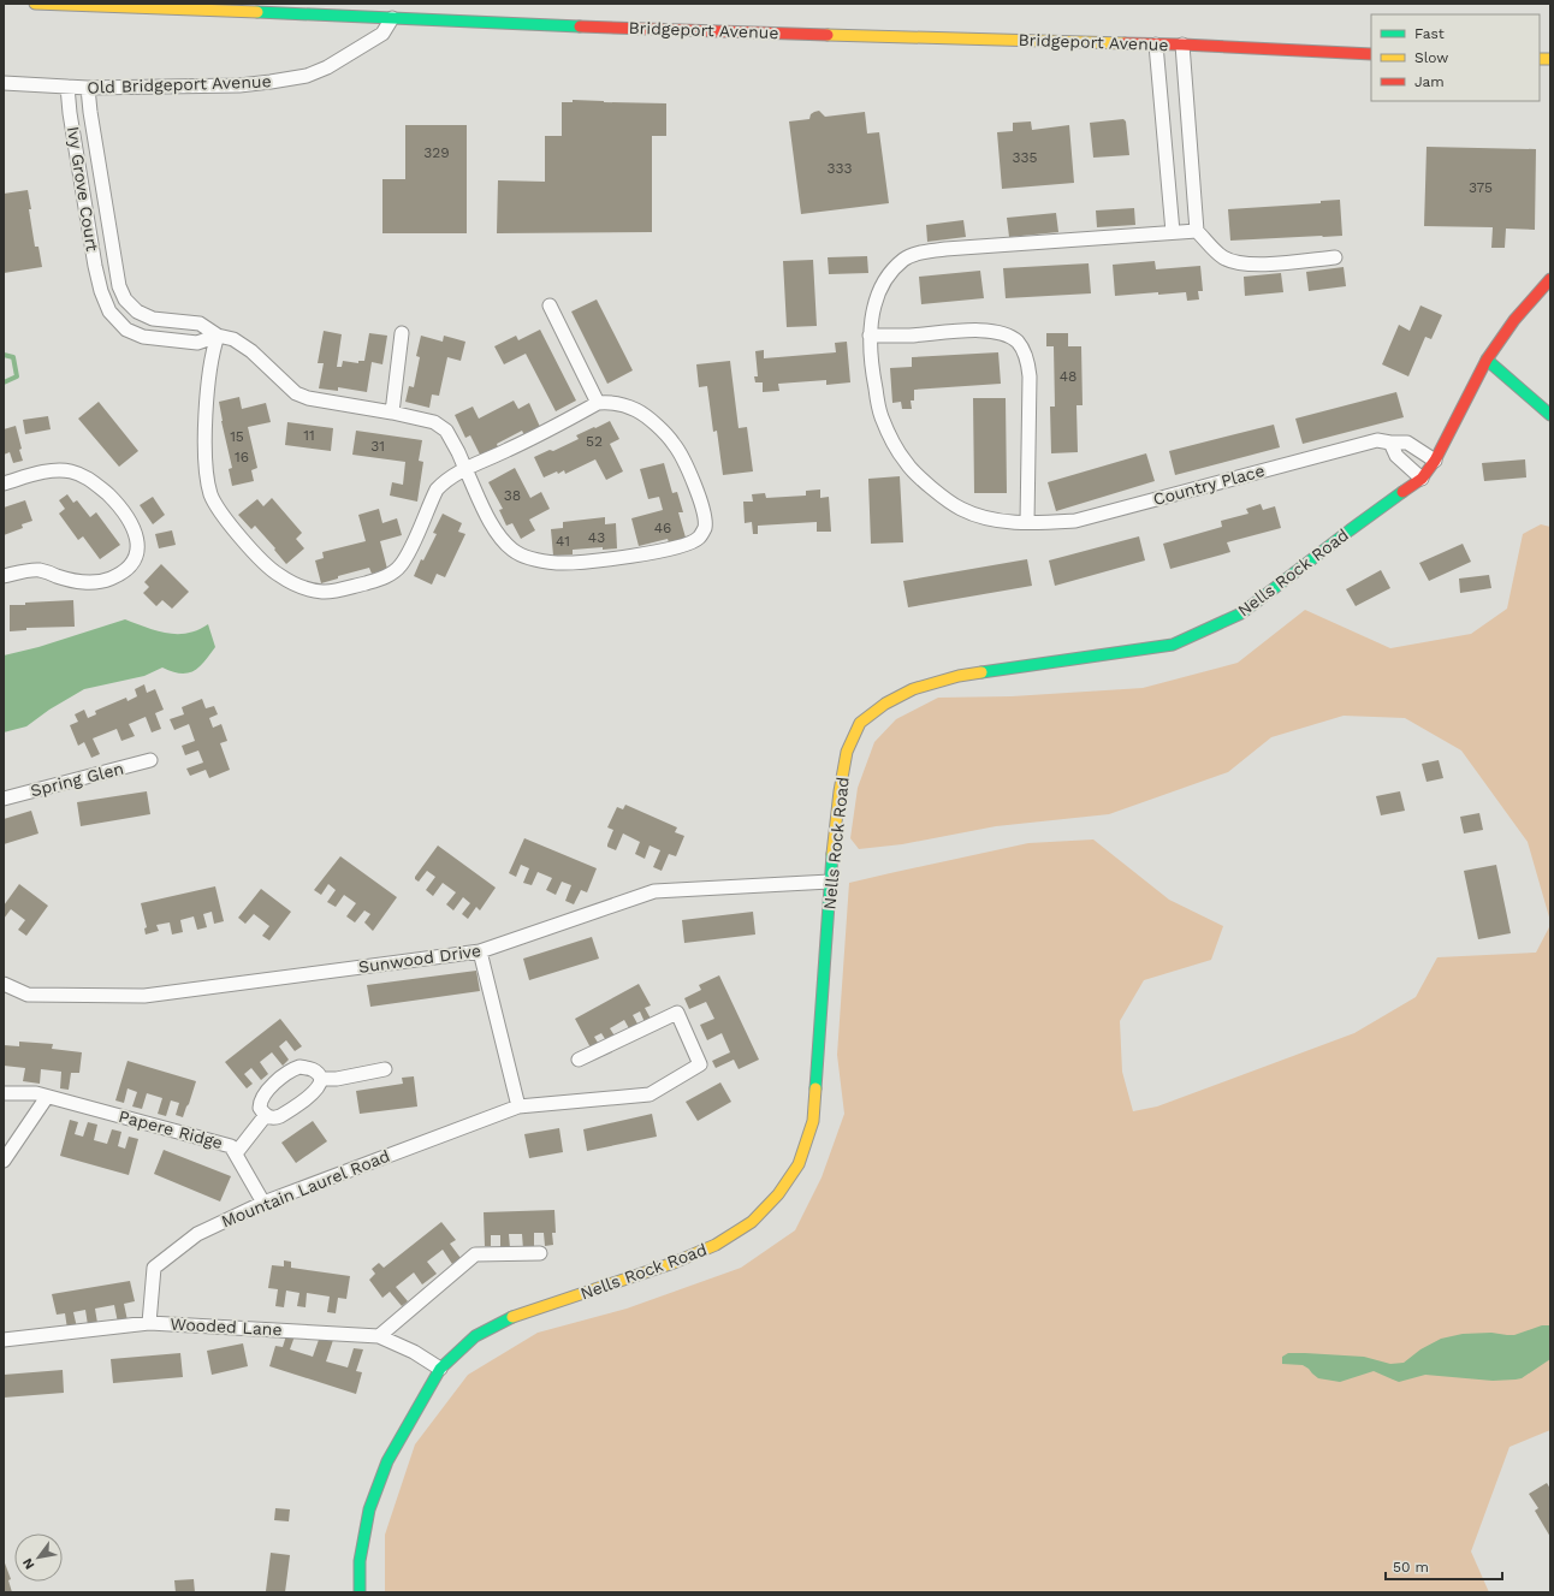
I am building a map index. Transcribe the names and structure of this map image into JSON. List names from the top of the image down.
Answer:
{
  "streets": {
    "main road": ["Bridgeport Avenue", "Nells Rock Road"],
    "street": [
      "Old Bridgeport Avenue",
      "Ivy Grove Court",
      "Country Place",
      "Spring Glen",
      "Sunwood Drive",
      "Papere Ridge",
      "Mountain Laurel Road",
      "Wooded Lane"
    ]
  },
  "crossings": [
    ["Bridgeport Avenue", "Old Bridgeport Avenue"],
    ["Old Bridgeport Avenue", "Ivy Grove Court"],
    ["Country Place", "Nells Rock Road"],
    ["Nells Rock Road", "Sunwood Drive"],
    ["Nells Rock Road", "Wooded Lane"],
    ["Papere Ridge", "Mountain Laurel Road"],
    ["Mountain Laurel Road", "Wooded Lane"]
  ],
  "house_numbers": [
    "329",
    "335",
    "333",
    "375",
    "48",
    "11",
    "15",
    "52",
    "31",
    "16",
    "38",
    "46",
    "43",
    "41"
  ],
  "legend": ["Fast", "Slow", "Jam"],
  "scale_bar": "50 m",
  "north": "bottom left"
}
